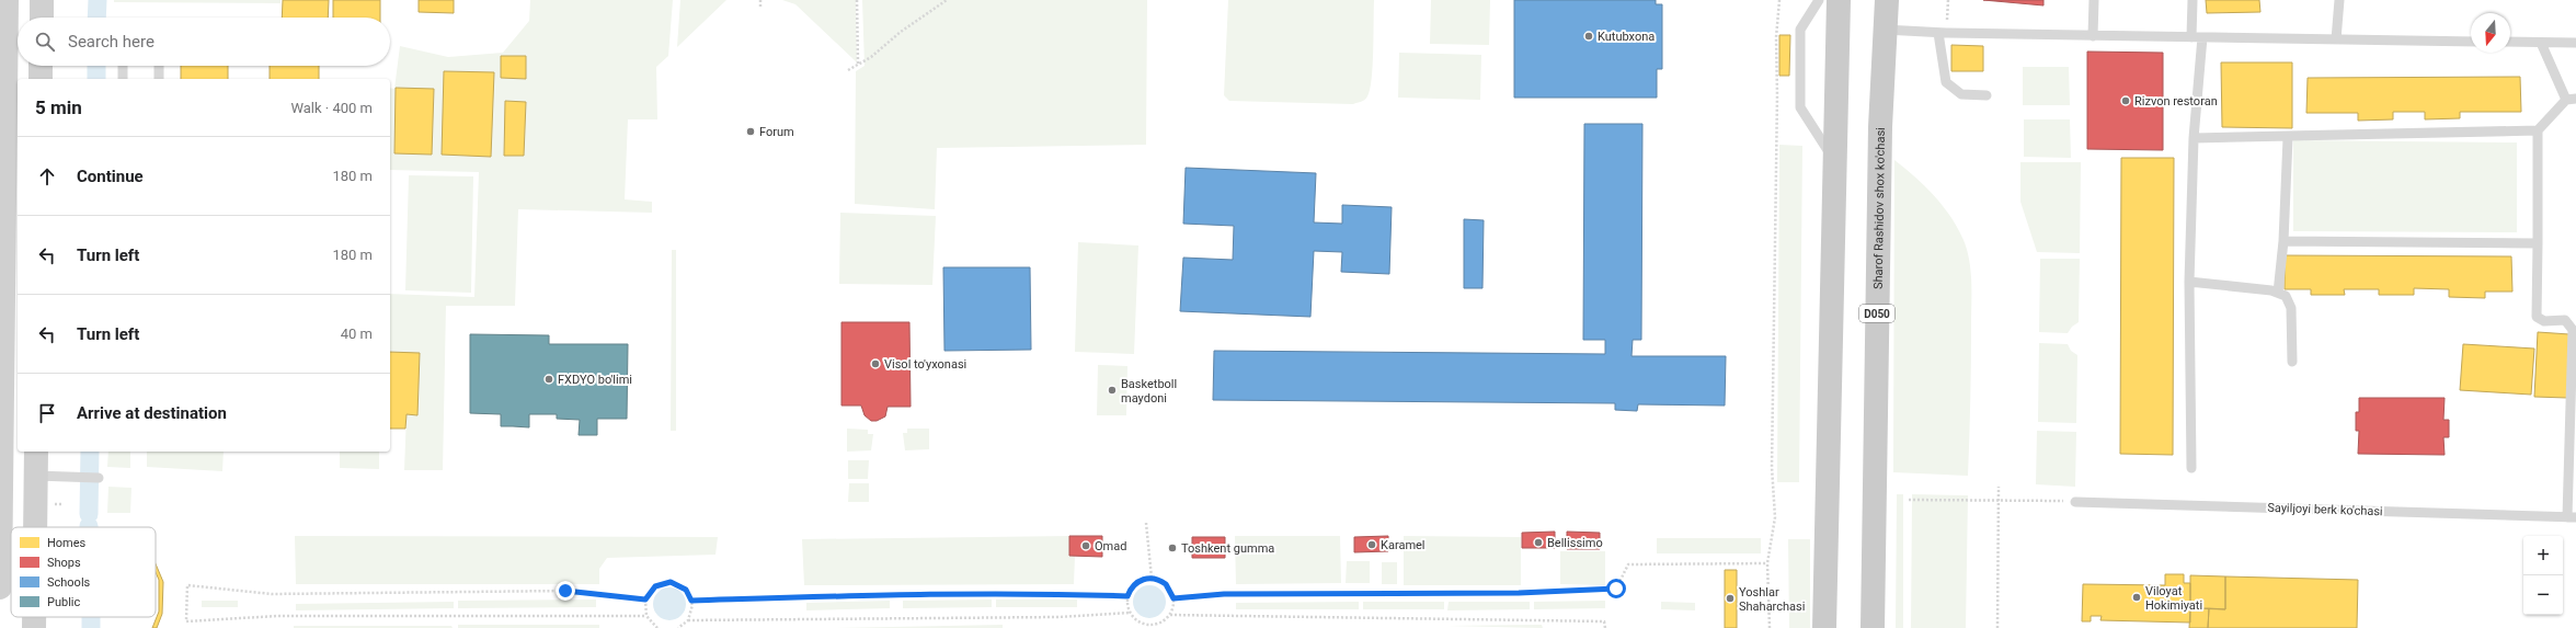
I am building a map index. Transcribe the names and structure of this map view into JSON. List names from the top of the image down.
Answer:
{
  "streets": {
    "main road": ["Sharof Rashidov shox ko'chasi", "D050"],
    "lane": ["Sayiljoyi berk ko'chasi"]
  },
  "places": [
    "Kutubxona",
    "Rizvon restoran",
    "Forum",
    "Visol to'yxonasi",
    "FXDYO bo'limi",
    "Basketboll maydoni",
    "Bellissimo",
    "Karamel",
    "Omad",
    "Toshkent gumma",
    "Viloyat Hokimiyati",
    "Yoshlar Shaharchasi"
  ],
  "legend": [
    "Homes",
    "Shops",
    "Schools",
    "Public"
  ],
  "north": "bottom",
  "page": {
    "search": "Search here",
    "heading": ["5 min", "Walk · 400 m"],
    "list": [
      ["Continue", "180 m"],
      ["Turn left", "180 m"],
      ["Turn left", "40 m"],
      "Arrive at destination"
    ],
    "map_buttons": ["+", "−"]
  }
}
